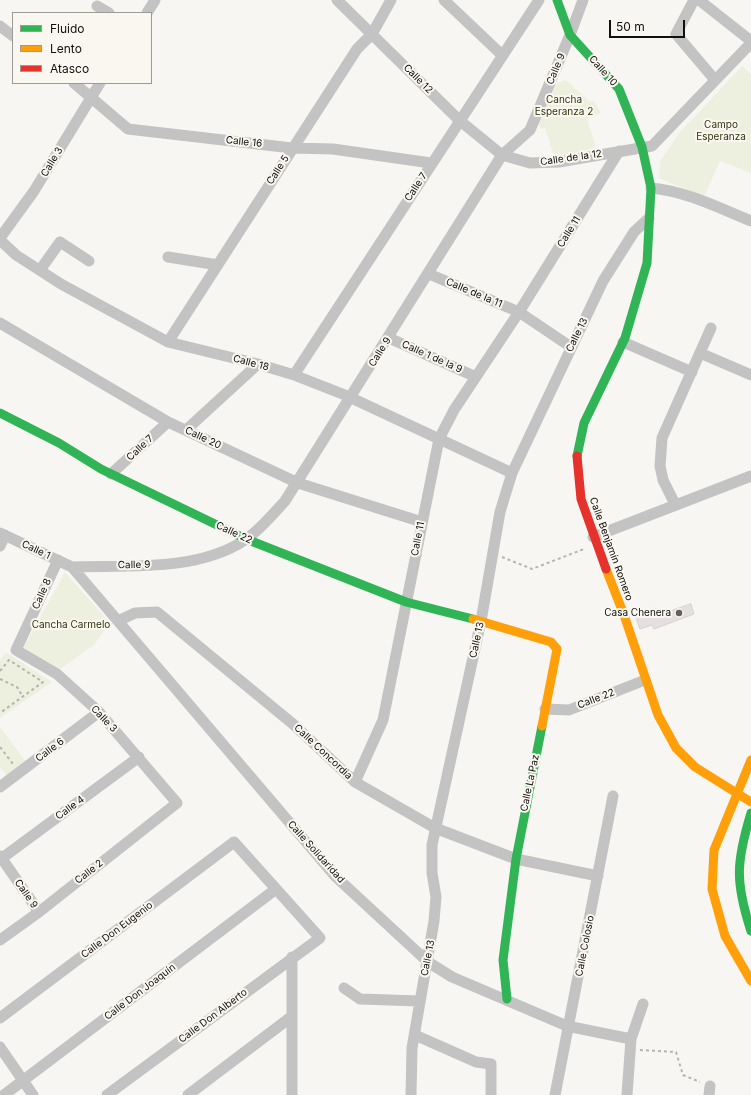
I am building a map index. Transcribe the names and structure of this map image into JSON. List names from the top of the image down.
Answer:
{
  "streets": {
    "street": [
      "Calle 9",
      "Calle 10",
      "Calle 12",
      "Calle 16",
      "Calle de la 12",
      "Calle 3",
      "Calle 5",
      "Calle 7",
      "Calle 11",
      "Calle de la 11",
      "Calle 13",
      "Calle 1 de la 9",
      "Calle 18",
      "Calle 20",
      "Calle 22",
      "Calle Benjamín Romero",
      "Calle 1",
      "Calle 8",
      "Calle 6",
      "Calle Concordia",
      "Calle La Paz",
      "Calle 4",
      "Calle Solidaridad",
      "Calle 2",
      "Calle Don Eugenio",
      "Calle Colosio",
      "Calle Don Joaquín",
      "Calle Don Alberto"
    ]
  },
  "crossings": [
    ["Calle 9", "Calle 10"],
    ["Calle 9", "Calle 12"],
    ["Calle 9", "Calle de la 12"],
    ["Calle 9", "Calle de la 11"],
    ["Calle 9", "Calle 1 de la 9"],
    ["Calle 9", "Calle 18"],
    ["Calle 9", "Calle 20"],
    ["Calle 9", "Calle 22"],
    ["Calle 9", "Calle 1"],
    ["Calle 9", "Calle 4"],
    ["Calle 9", "Calle Solidaridad"],
    ["Calle 9", "Calle 2"],
    ["Calle 10", "Calle de la 12"],
    ["Calle 10", "Calle Benjamín Romero"],
    ["Calle 12", "Calle de la 12"],
    ["Calle 12", "Calle 5"],
    ["Calle 12", "Calle 7"],
    ["Calle 16", "Calle 3"],
    ["Calle 16", "Calle 5"],
    ["Calle 16", "Calle 7"],
    ["Calle de la 12", "Calle 11"],
    ["Calle de la 12", "Calle Benjamín Romero"],
    ["Calle 3", "Calle 18"],
    ["Calle 3", "Calle 8"],
    ["Calle 3", "Calle 6"],
    ["Calle 3", "Calle 4"],
    ["Calle 3", "Calle 2"],
    ["Calle 5", "Calle 18"],
    ["Calle 7", "Calle 18"],
    ["Calle 7", "Calle 20"],
    ["Calle 7", "Calle 22"],
    ["Calle 11", "Calle de la 11"],
    ["Calle 11", "Calle 1 de la 9"],
    ["Calle 11", "Calle 18"],
    ["Calle 11", "Calle 20"],
    ["Calle 11", "Calle 22"],
    ["Calle 11", "Calle Concordia"],
    ["Calle 13", "Calle 18"],
    ["Calle 13", "Calle 22"],
    ["Calle 13", "Calle Benjamín Romero"],
    ["Calle 13", "Calle Concordia"],
    ["Calle 13", "Calle La Paz"],
    ["Calle 13", "Calle Solidaridad"],
    ["Calle 22", "Calle Benjamín Romero"],
    ["Calle 22", "Calle La Paz"],
    ["Calle 1", "Calle 8"],
    ["Calle 1", "Calle Solidaridad"],
    ["Calle Concordia", "Calle La Paz"],
    ["Calle Concordia", "Calle Solidaridad"],
    ["Calle Concordia", "Calle Colosio"],
    ["Calle La Paz", "Calle Solidaridad"],
    ["Calle Solidaridad", "Calle Colosio"],
    ["Calle Don Eugenio", "Calle Don Joaquín"],
    ["Calle Don Eugenio", "Calle Don Alberto"],
    ["Calle Don Joaquín", "Calle Don Alberto"]
  ],
  "parks": ["Cancha Esperanza 2", "Campo Esperanza", "Cancha Carmelo"],
  "places": ["Casa Chenera"],
  "legend": ["Fluido", "Lento", "Atasco"],
  "scale_bar": "50 m"
}
